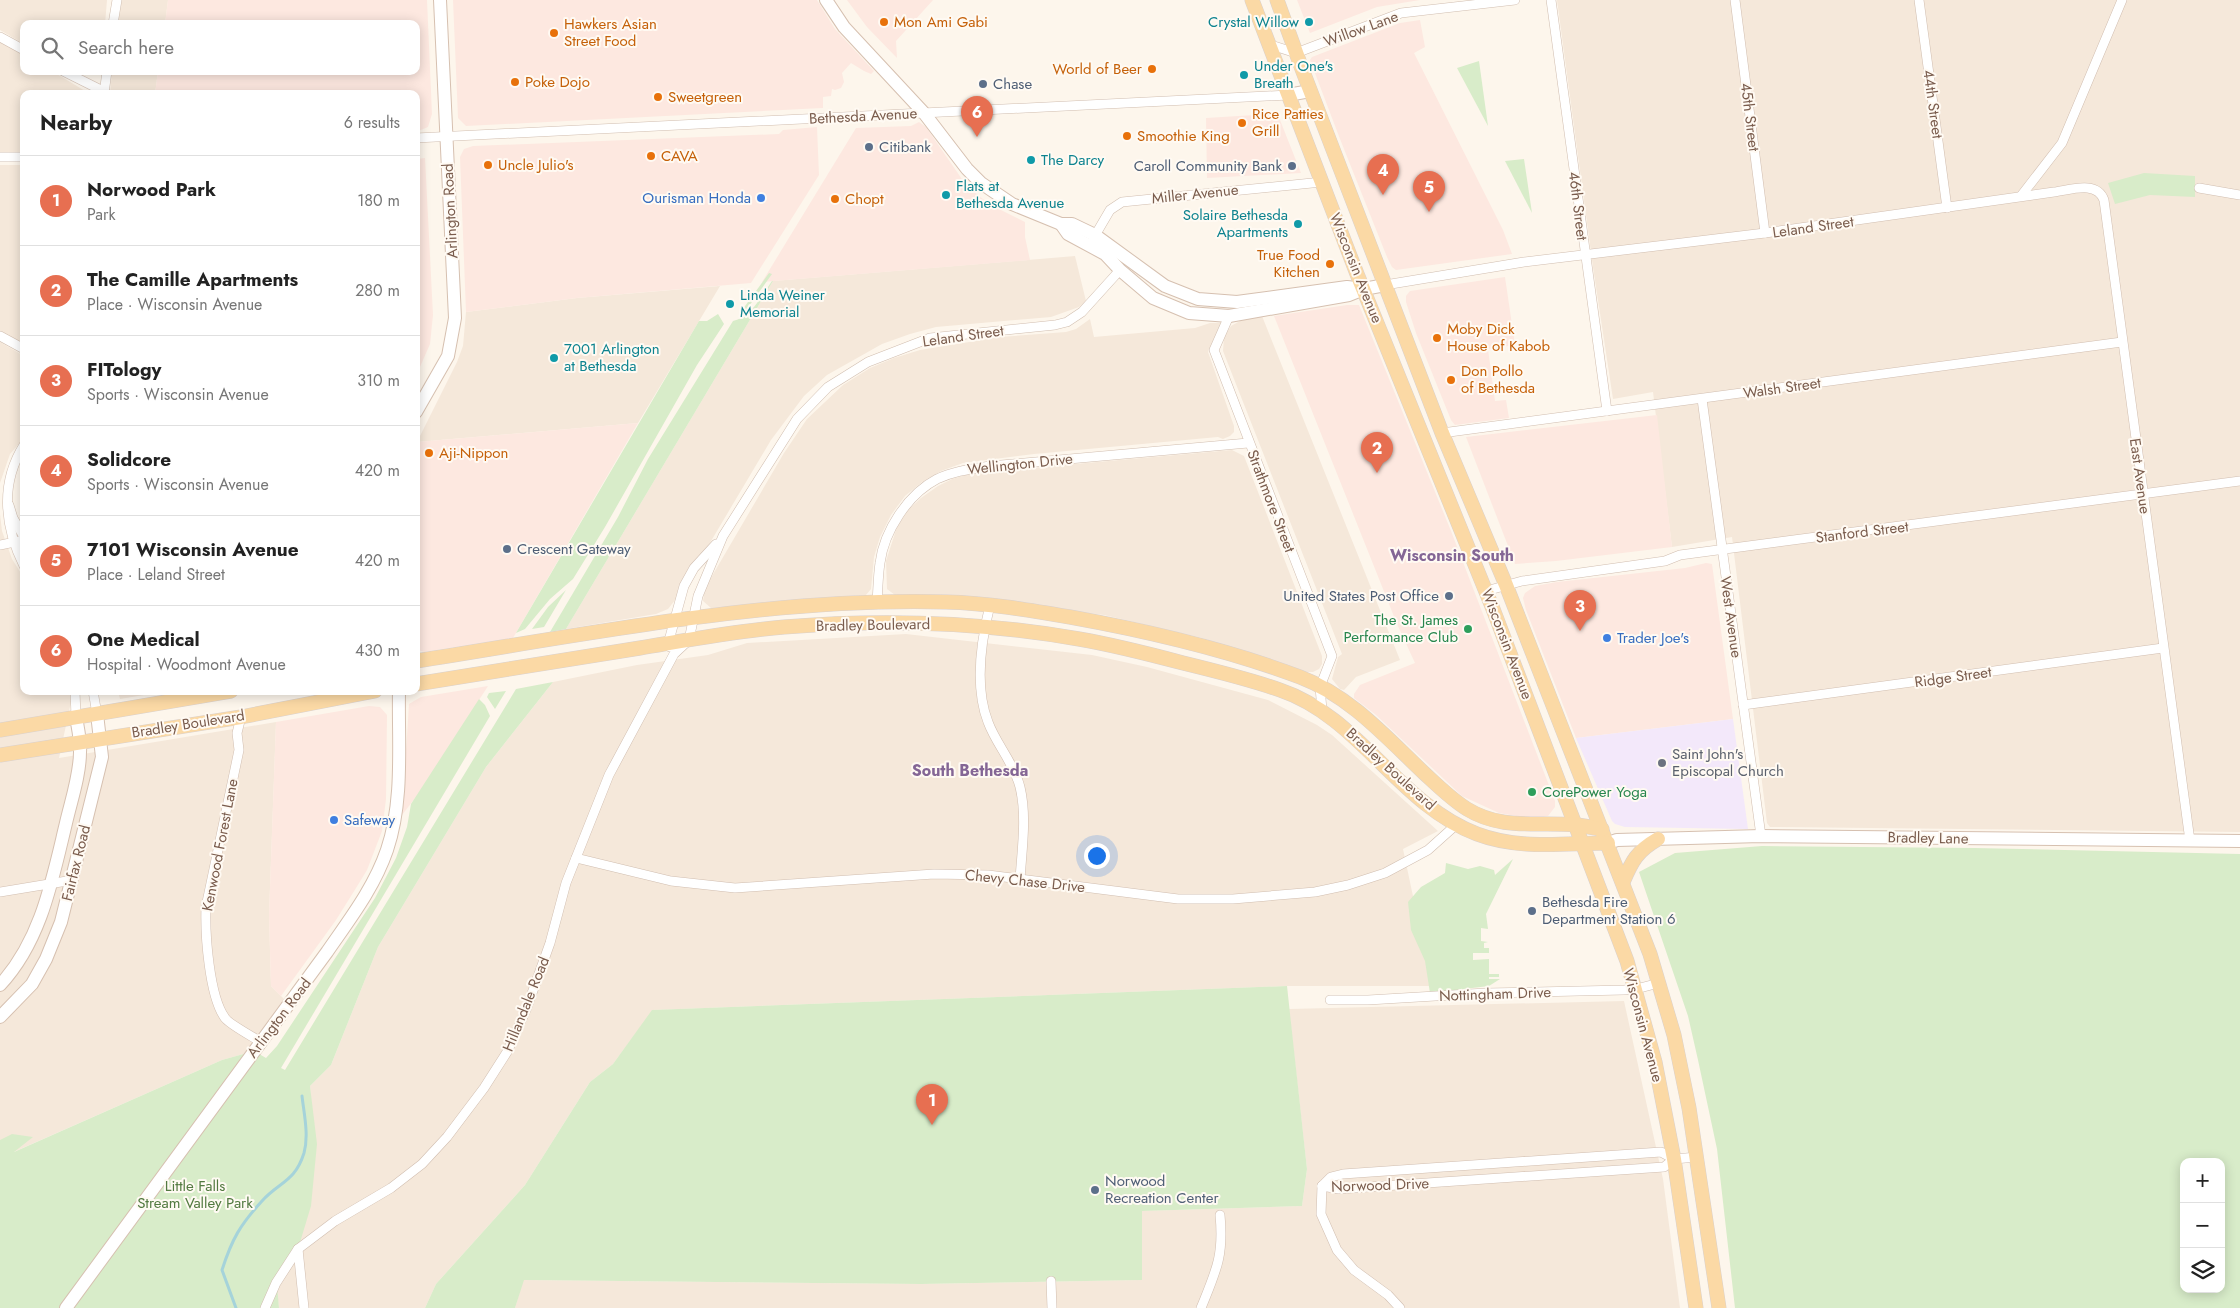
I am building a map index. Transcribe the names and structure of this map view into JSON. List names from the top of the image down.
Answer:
{
  "streets": {
    "main road": [
      "Bethesda Avenue",
      "Arlington Road",
      "Wisconsin Avenue",
      "Bradley Boulevard",
      "Bradley Lane",
      "Fairfax Road"
    ],
    "street": [
      "Willow Lane",
      "44th Street",
      "45th Street",
      "Miller Avenue",
      "46th Street",
      "Leland Street",
      "Walsh Street",
      "Wellington Drive",
      "East Avenue",
      "Strathmore Street",
      "Stanford Street",
      "West Avenue",
      "Ridge Street",
      "Kenwood Forest Lane",
      "Chevy Chase Drive",
      "Nottingham Drive",
      "Hillandale Road",
      "Norwood Drive"
    ]
  },
  "crossings": [
    ["Willow Lane", "Wisconsin Avenue"],
    ["44th Street", "Leland Street"],
    ["Bethesda Avenue", "Arlington Road"],
    ["Bethesda Avenue", "Wisconsin Avenue"],
    ["45th Street", "Leland Street"],
    ["Miller Avenue", "Wisconsin Avenue"],
    ["46th Street", "Leland Street"],
    ["46th Street", "Walsh Street"],
    ["Arlington Road", "Kenwood Forest Lane"],
    ["Leland Street", "Wisconsin Avenue"],
    ["Leland Street", "East Avenue"],
    ["Leland Street", "Bradley Boulevard"],
    ["Leland Street", "Hillandale Road"],
    ["Wisconsin Avenue", "Walsh Street"],
    ["Wisconsin Avenue", "Stanford Street"],
    ["Wisconsin Avenue", "Bradley Boulevard"],
    ["Wisconsin Avenue", "Bradley Lane"],
    ["Wisconsin Avenue", "Nottingham Drive"],
    ["Wisconsin Avenue", "Norwood Drive"],
    ["Walsh Street", "East Avenue"],
    ["Walsh Street", "West Avenue"],
    ["Wellington Drive", "Strathmore Street"],
    ["Wellington Drive", "Bradley Boulevard"],
    ["East Avenue", "Stanford Street"],
    ["East Avenue", "Ridge Street"],
    ["East Avenue", "Bradley Lane"],
    ["Strathmore Street", "Bradley Boulevard"],
    ["Stanford Street", "West Avenue"],
    ["West Avenue", "Ridge Street"],
    ["West Avenue", "Bradley Lane"],
    ["Bradley Boulevard", "Bradley Lane"],
    ["Bradley Boulevard", "Kenwood Forest Lane"],
    ["Bradley Boulevard", "Fairfax Road"],
    ["Bradley Boulevard", "Chevy Chase Drive"],
    ["Bradley Boulevard", "Hillandale Road"],
    ["Chevy Chase Drive", "Hillandale Road"]
  ],
  "districts": ["Wisconsin South", "South Bethesda"],
  "parks": ["Little Falls Stream Valley Park"],
  "places": [
    "Mon Ami Gabi",
    "Crystal Willow",
    "Hawkers Asian Street Food",
    "World of Beer",
    "Under One's Breath",
    "Poke Dojo",
    "Chase",
    "Sweetgreen",
    "Rice Patties Grill",
    "Smoothie King",
    "Citibank",
    "CAVA",
    "The Darcy",
    "Uncle Julio's",
    "Caroll Community Bank",
    "Flats at Bethesda Avenue",
    "Ourisman Honda",
    "Chopt",
    "Solaire Bethesda Apartments",
    "True Food Kitchen",
    "Linda Weiner Memorial",
    "Moby Dick House of Kabob",
    "7001 Arlington at Bethesda",
    "Don Pollo of Bethesda",
    "Aji-Nippon",
    "Crescent Gateway",
    "United States Post Office",
    "The St. James Performance Club",
    "Trader Joe's",
    "Saint John's Episcopal Church",
    "CorePower Yoga",
    "Safeway",
    "Bethesda Fire Department Station 6",
    "Norwood Recreation Center"
  ],
  "page": {
    "search": "Search here",
    "heading": ["Nearby", "6 results"],
    "pins": [
      "6",
      "4",
      "5",
      "2",
      "3",
      "1"
    ],
    "list": [
      {
        "mark": "1",
        "name": "Norwood Park",
        "note": "Park",
        "value": "180 m"
      },
      {
        "mark": "2",
        "name": "The Camille Apartments",
        "note": "Place · Wisconsin Avenue",
        "value": "280 m"
      },
      {
        "mark": "3",
        "name": "FITology",
        "note": "Sports · Wisconsin Avenue",
        "value": "310 m"
      },
      {
        "mark": "4",
        "name": "Solidcore",
        "note": "Sports · Wisconsin Avenue",
        "value": "420 m"
      },
      {
        "mark": "5",
        "name": "7101 Wisconsin Avenue",
        "note": "Place · Leland Street",
        "value": "420 m"
      },
      {
        "mark": "6",
        "name": "One Medical",
        "note": "Hospital · Woodmont Avenue",
        "value": "430 m"
      }
    ],
    "map_buttons": ["+", "−"]
  }
}
